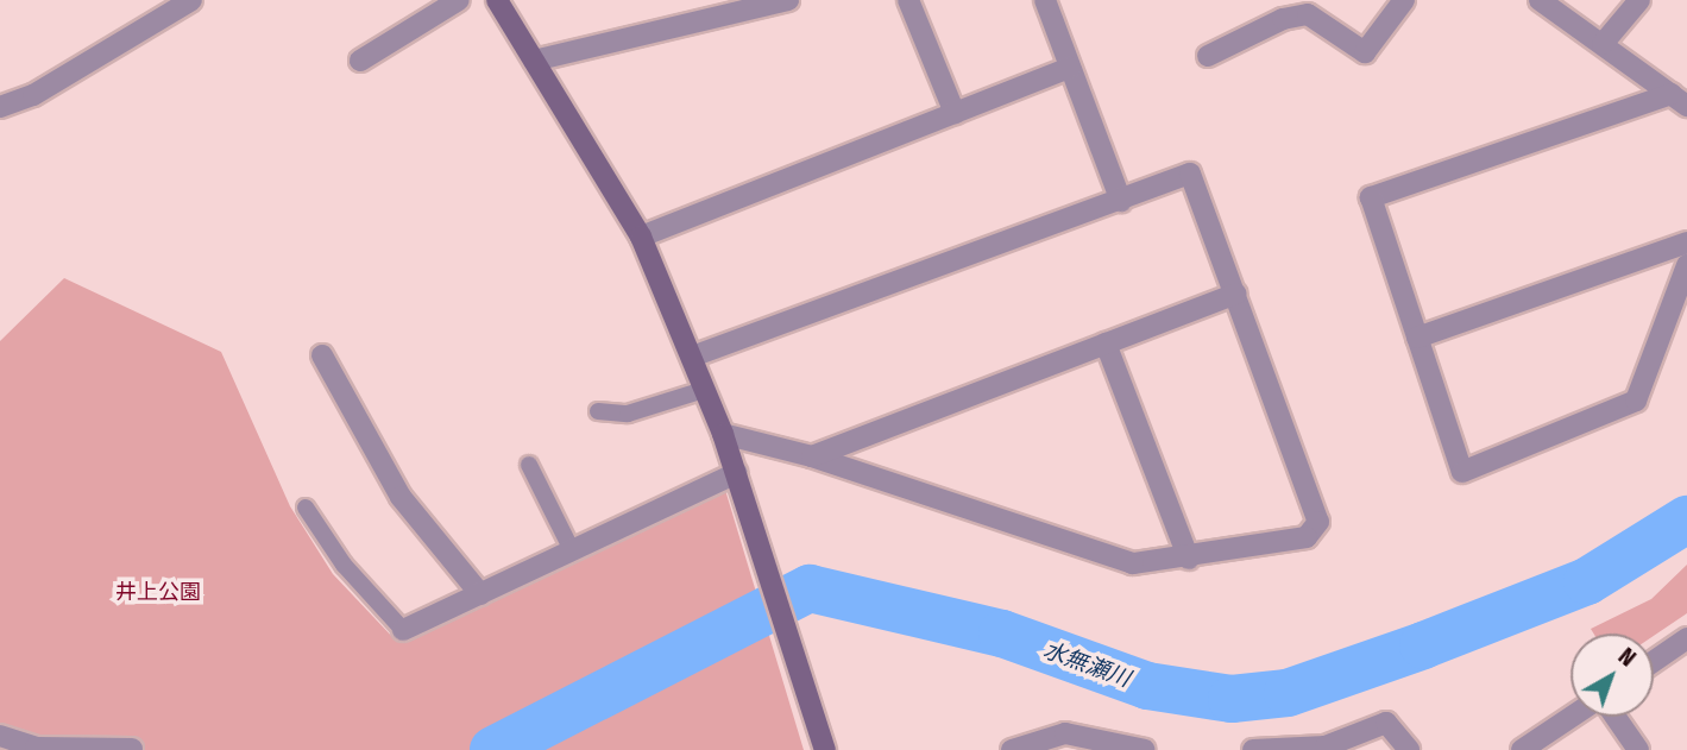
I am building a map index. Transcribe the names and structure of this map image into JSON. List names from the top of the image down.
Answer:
{
  "water": ["水無瀬川"],
  "parks": ["井上公園"],
  "north": "top right"
}
